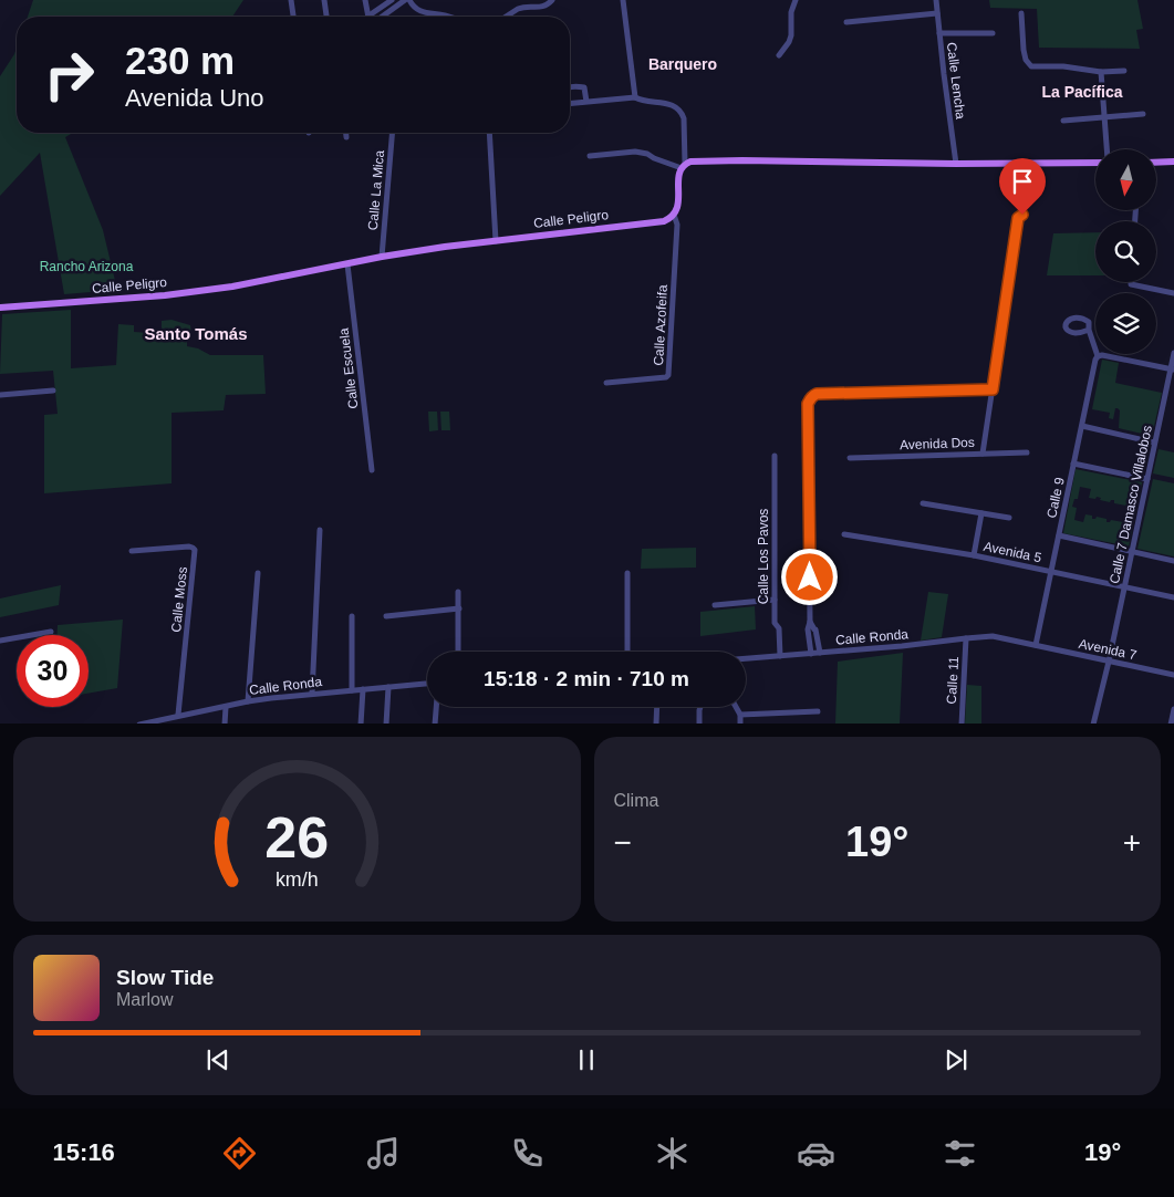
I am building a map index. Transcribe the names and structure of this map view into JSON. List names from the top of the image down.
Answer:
{
  "streets": {
    "main road": ["Calle Peligro"],
    "street": [
      "Calle Lencha",
      "Calle La Mica",
      "Calle Azofeifa",
      "Calle Escuela",
      "Avenida Dos",
      "Calle 9",
      "Calle 7 Damasco Villalobos",
      "Avenida 5",
      "Calle Los Pavos",
      "Calle Moss",
      "Calle Ronda",
      "Avenida 7",
      "Calle 11"
    ]
  },
  "crossings": [
    ["Calle La Mica", "Calle Peligro"],
    ["Calle Peligro", "Calle Azofeifa"],
    ["Calle Peligro", "Calle Escuela"],
    ["Calle 9", "Avenida 5"],
    ["Calle 9", "Calle Ronda"],
    ["Calle 9", "Avenida 7"],
    ["Calle 7 Damasco Villalobos", "Avenida 5"],
    ["Calle 7 Damasco Villalobos", "Avenida 7"],
    ["Calle Los Pavos", "Calle Ronda"],
    ["Calle Moss", "Calle Ronda"],
    ["Calle Ronda", "Avenida 7"],
    ["Calle Ronda", "Calle 11"]
  ],
  "districts": ["Barquero", "La Pacífica", "Santo Tomás"],
  "parks": ["Rancho Arizona"],
  "north": "bottom",
  "page": {
    "turn": ["230 m", "Avenida Uno"],
    "limit": "30",
    "trip": "15:18 · 2 min · 710 m",
    "tile": "Clima",
    "heat": ["−", "19°", "+"],
    "song": ["Slow Tide", "Marlow"],
    "tabs": ["15:16", "19°"],
    "gauge": ["26", "km/h"]
  }
}
